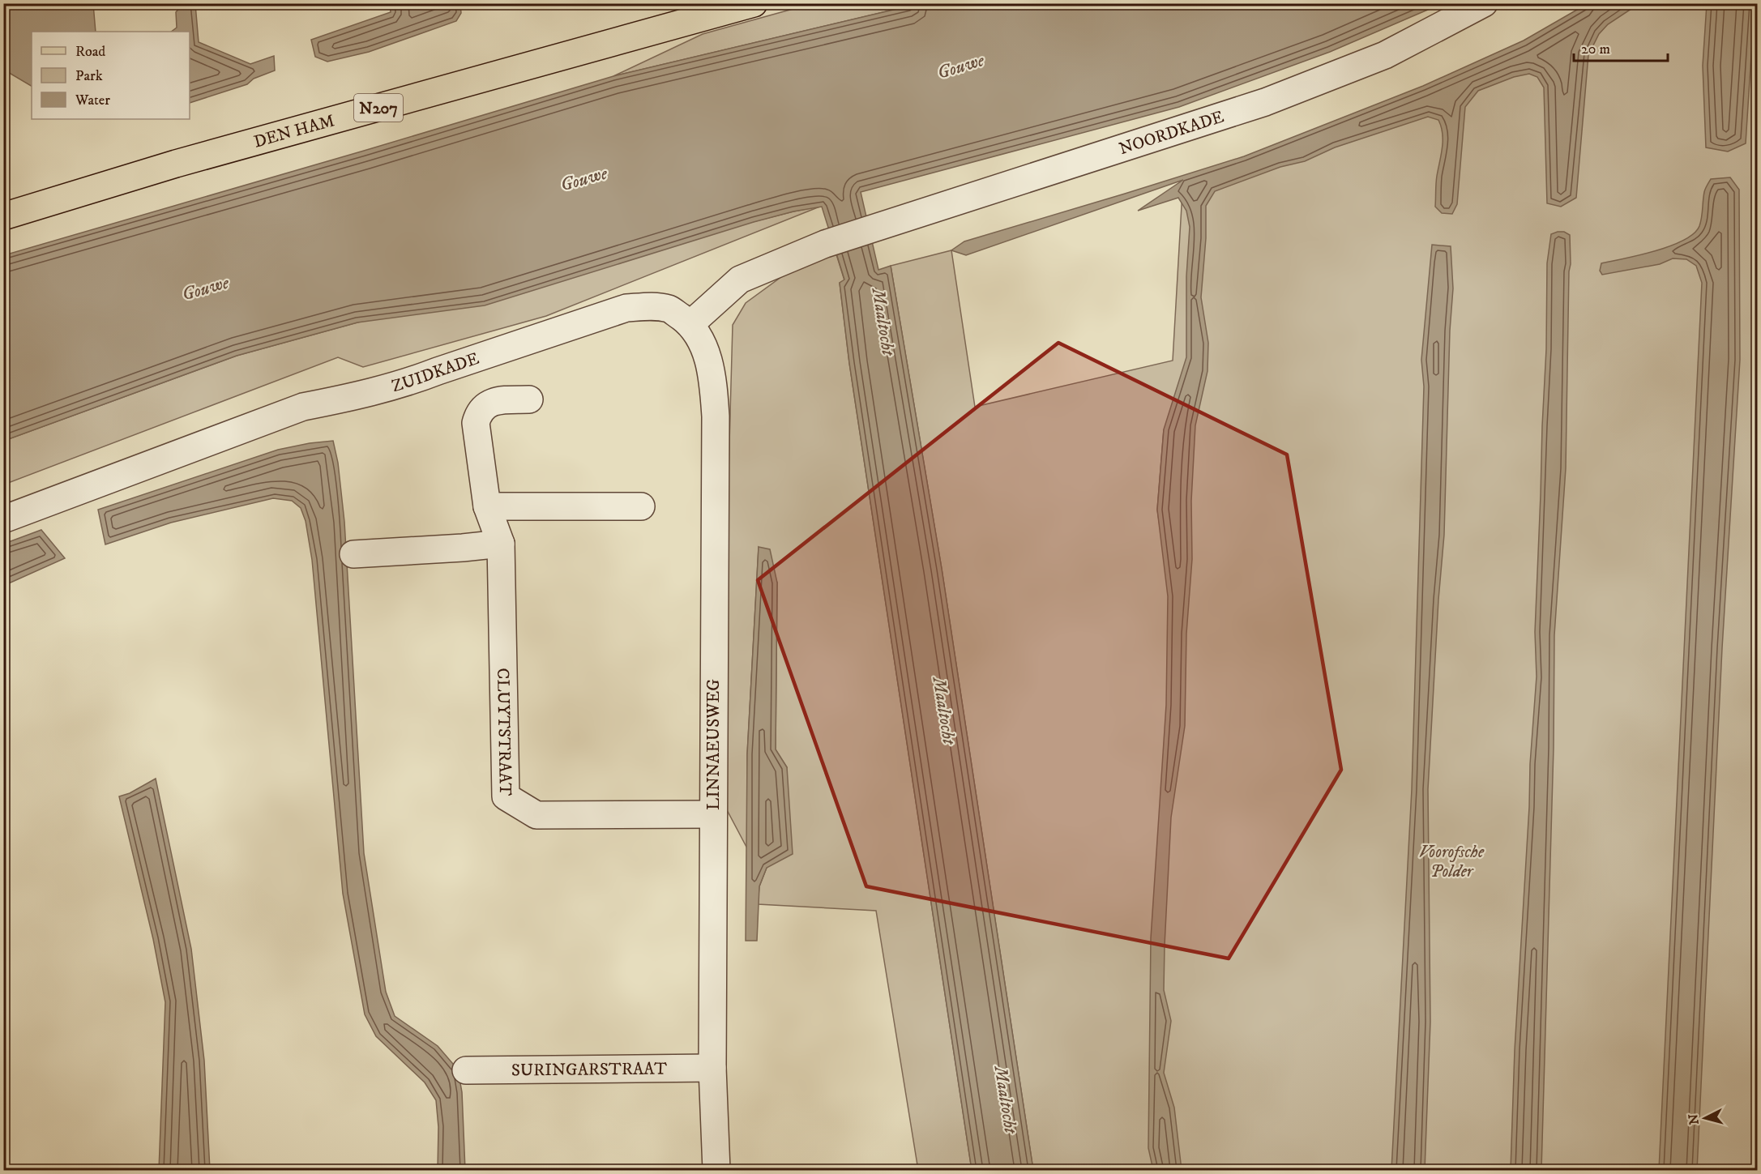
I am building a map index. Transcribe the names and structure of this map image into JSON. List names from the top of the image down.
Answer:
{
  "streets": {
    "main road": ["N207", "DEN HAM"],
    "street": [
      "NOORDKADE",
      "ZUIDKADE",
      "CLUYTSTRAAT",
      "LINNAEUSWEG",
      "SURINGARSTRAAT"
    ]
  },
  "crossings": [
    ["NOORDKADE", "ZUIDKADE"],
    ["NOORDKADE", "LINNAEUSWEG"],
    ["ZUIDKADE", "LINNAEUSWEG"],
    ["CLUYTSTRAAT", "LINNAEUSWEG"],
    ["LINNAEUSWEG", "SURINGARSTRAAT"]
  ],
  "water": ["Gouwe", "Maaltocht"],
  "parks": ["Voorofsche Polder"],
  "legend": ["Road", "Park", "Water"],
  "scale_bar": "20 m",
  "north": "left"
}
